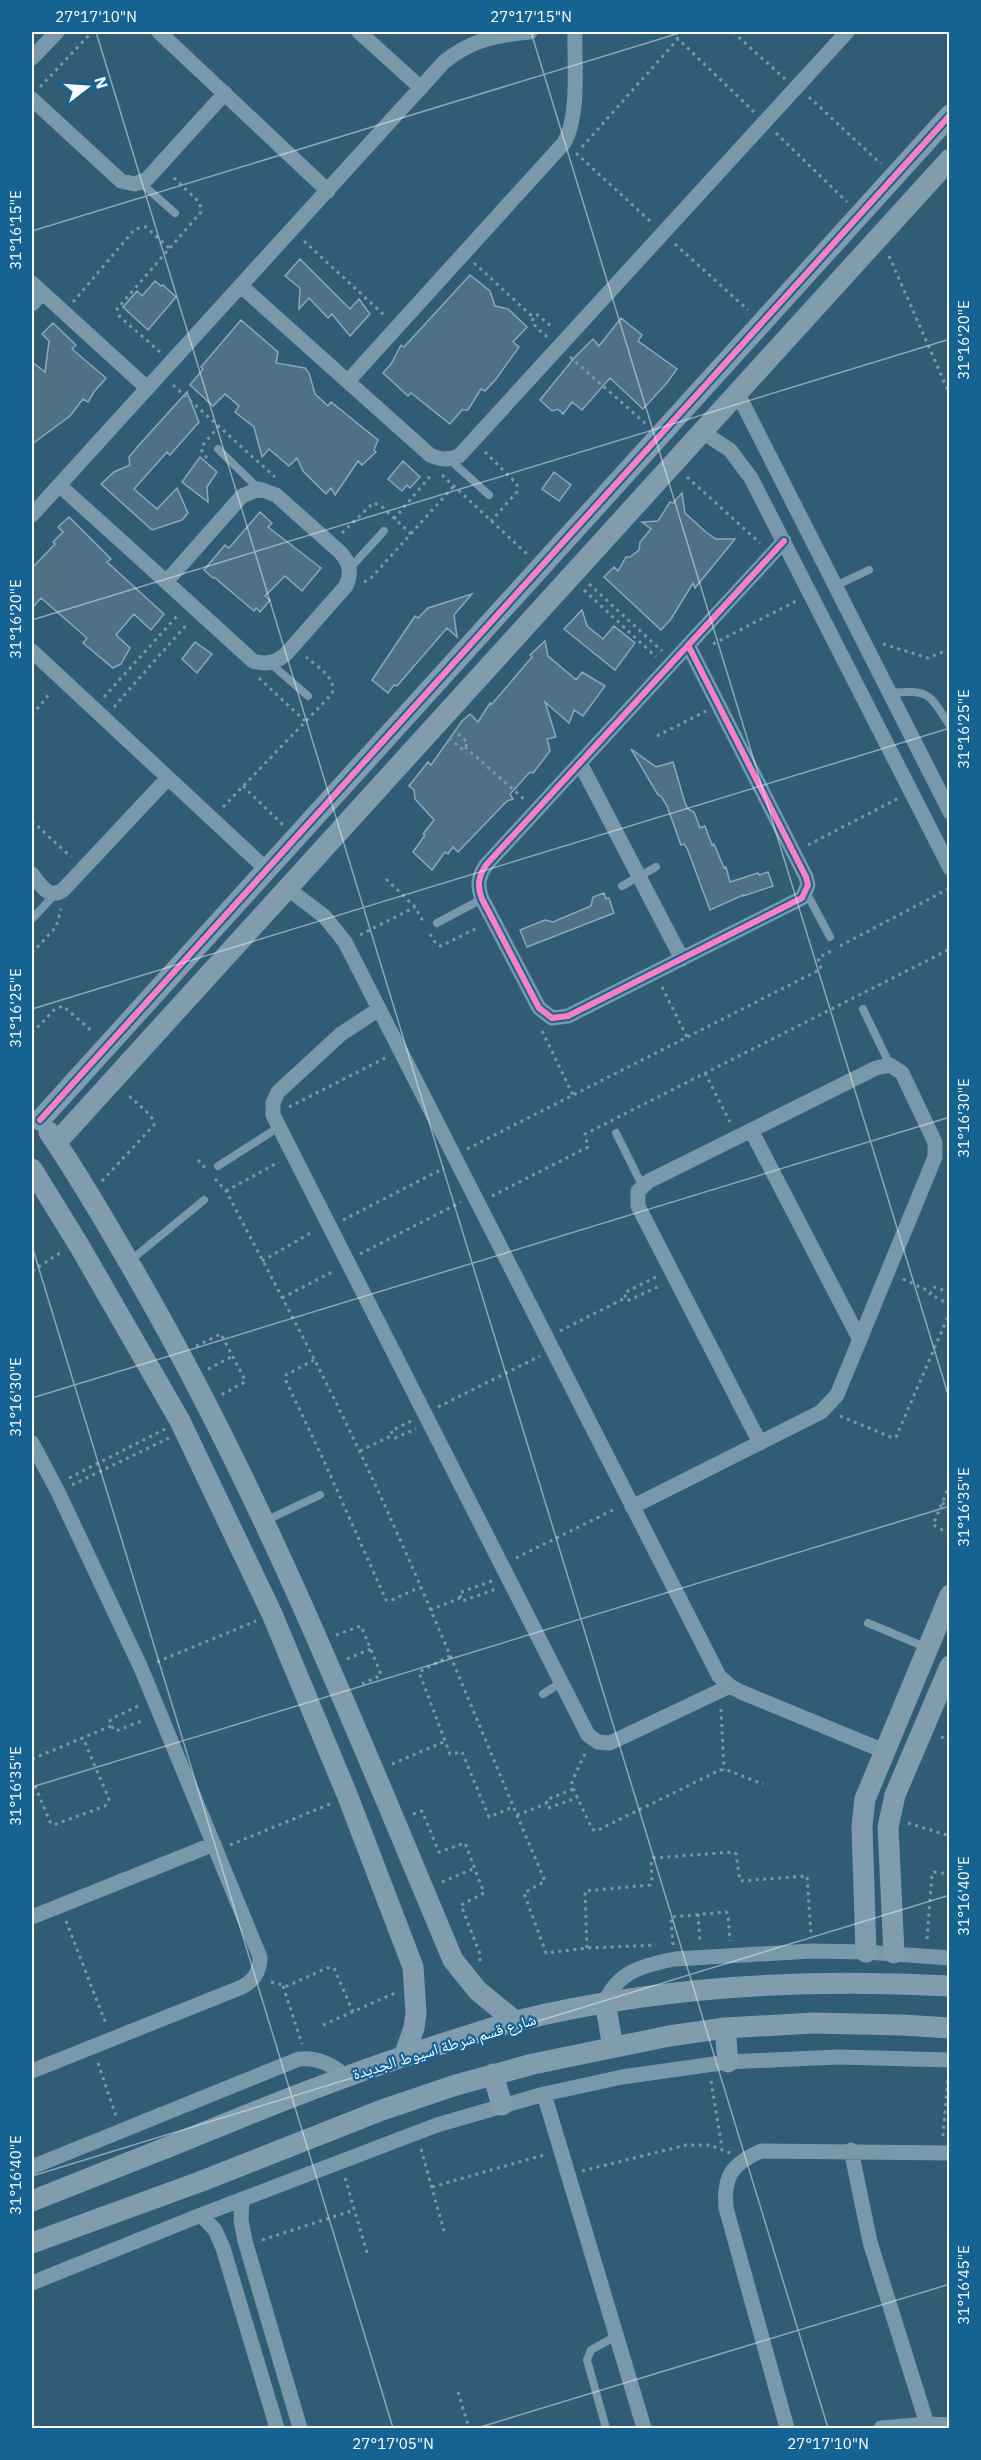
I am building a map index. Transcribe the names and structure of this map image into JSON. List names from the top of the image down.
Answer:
{
  "streets": {
    "street": ["شارع قسم شرطة اسيوط الجديدة"]
  },
  "north": "right",
  "coordinates": [
    "27°17'10\"N",
    "27°17'15\"N",
    "31°16'15\"E",
    "31°16'20\"E",
    "31°16'25\"E",
    "31°16'30\"E",
    "31°16'35\"E",
    "31°16'40\"E",
    "31°16'45\"E",
    "27°17'05\"N"
  ]
}
